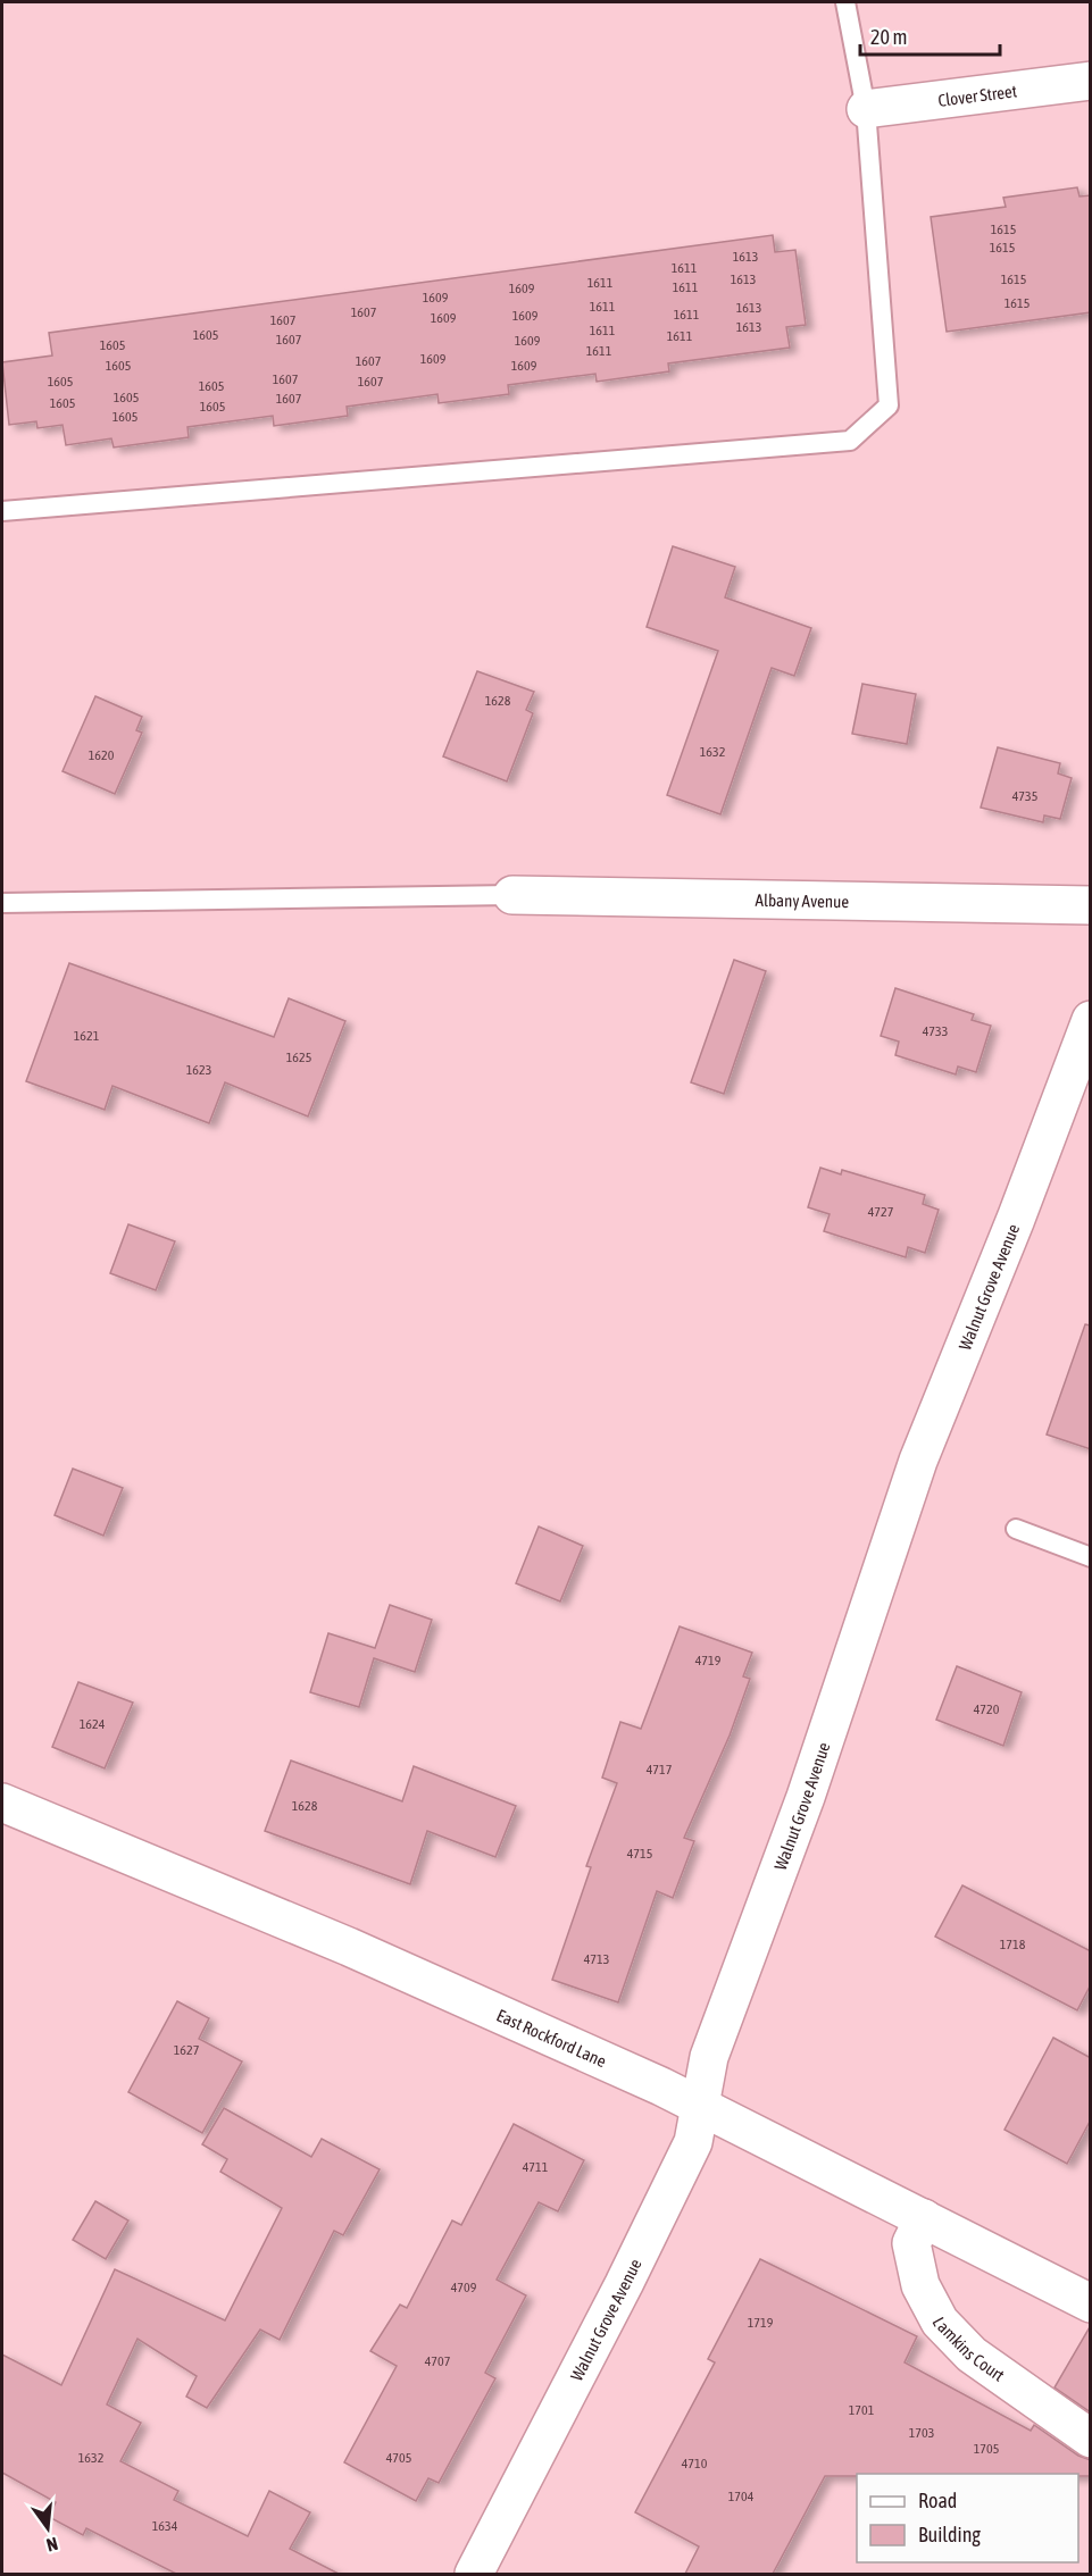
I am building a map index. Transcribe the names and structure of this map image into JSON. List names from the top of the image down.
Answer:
{
  "streets": {
    "street": [
      "Clover Street",
      "Albany Avenue",
      "Walnut Grove Avenue",
      "East Rockford Lane",
      "Lamkins Court"
    ]
  },
  "crossings": [
    ["Walnut Grove Avenue", "East Rockford Lane"],
    ["East Rockford Lane", "Lamkins Court"]
  ],
  "house_numbers": [
    "1615",
    "1615",
    "1613",
    "1611",
    "1613",
    "1615",
    "1611",
    "1611",
    "1609",
    "1609",
    "1615",
    "1611",
    "1613",
    "1607",
    "1611",
    "1609",
    "1609",
    "1607",
    "1613",
    "1611",
    "1605",
    "1611",
    "1607",
    "1609",
    "1605",
    "1611",
    "1609",
    "1607",
    "1605",
    "1609",
    "1607",
    "1605",
    "1607",
    "1605",
    "1605",
    "1607",
    "1605",
    "1605",
    "1605",
    "1628",
    "1632",
    "1620",
    "4735",
    "4733",
    "1621",
    "1625",
    "1623",
    "4727",
    "4719",
    "4720",
    "1624",
    "4717",
    "1628",
    "4715",
    "1718",
    "4713",
    "1627",
    "4711",
    "4709",
    "1719",
    "4707",
    "1701",
    "1703",
    "1705",
    "1632",
    "4705",
    "4710",
    "1704",
    "1634"
  ],
  "legend": ["Road", "Building"],
  "scale_bar": "20 m",
  "north": "bottom"
}
